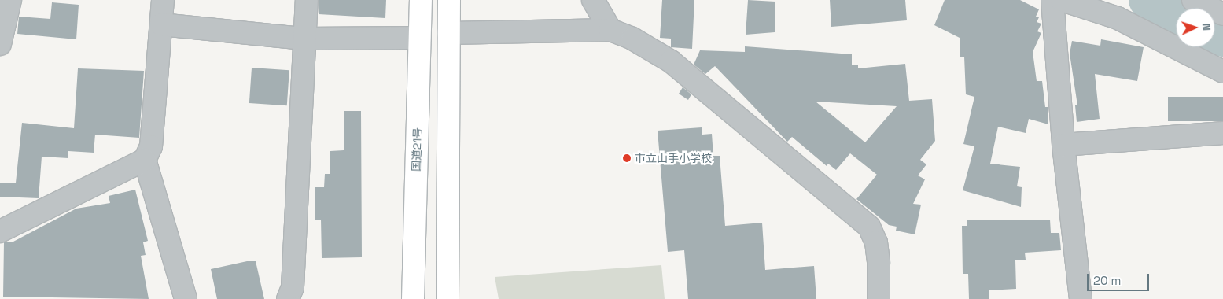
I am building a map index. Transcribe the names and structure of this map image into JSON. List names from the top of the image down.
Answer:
{
  "streets": {
    "highway": ["国道21号"]
  },
  "places": ["市立山手小学校"],
  "scale_bar": "20 m",
  "north": "right"
}
